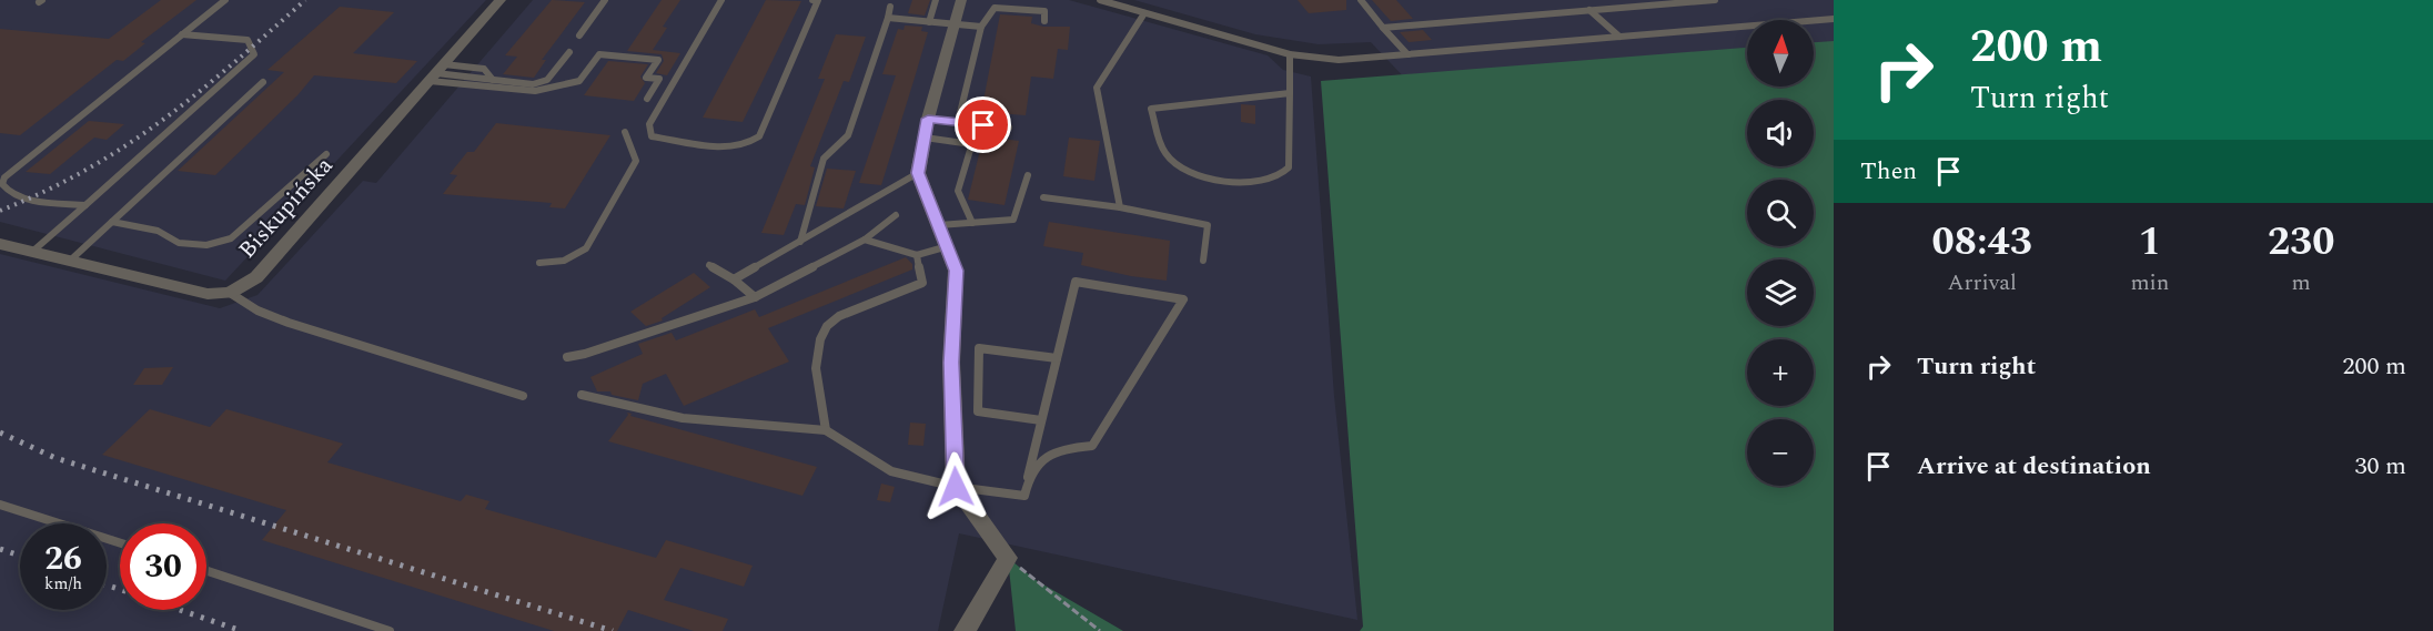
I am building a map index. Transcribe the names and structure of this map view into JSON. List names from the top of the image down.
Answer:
{
  "streets": {
    "street": ["Biskupińska"]
  },
  "north": "top",
  "page": {
    "turn": ["200 m", "Turn right"],
    "map_buttons": ["+", "−"],
    "then": "Then",
    "eta": [
      "08:43",
      "Arrival",
      "1",
      "min",
      "230",
      "m"
    ],
    "list": [
      {
        "name": "Turn right",
        "value": "200 m"
      },
      {
        "name": "Arrive at destination",
        "value": "30 m"
      }
    ],
    "speed": "26 km/h",
    "limit": "30"
  }
}
